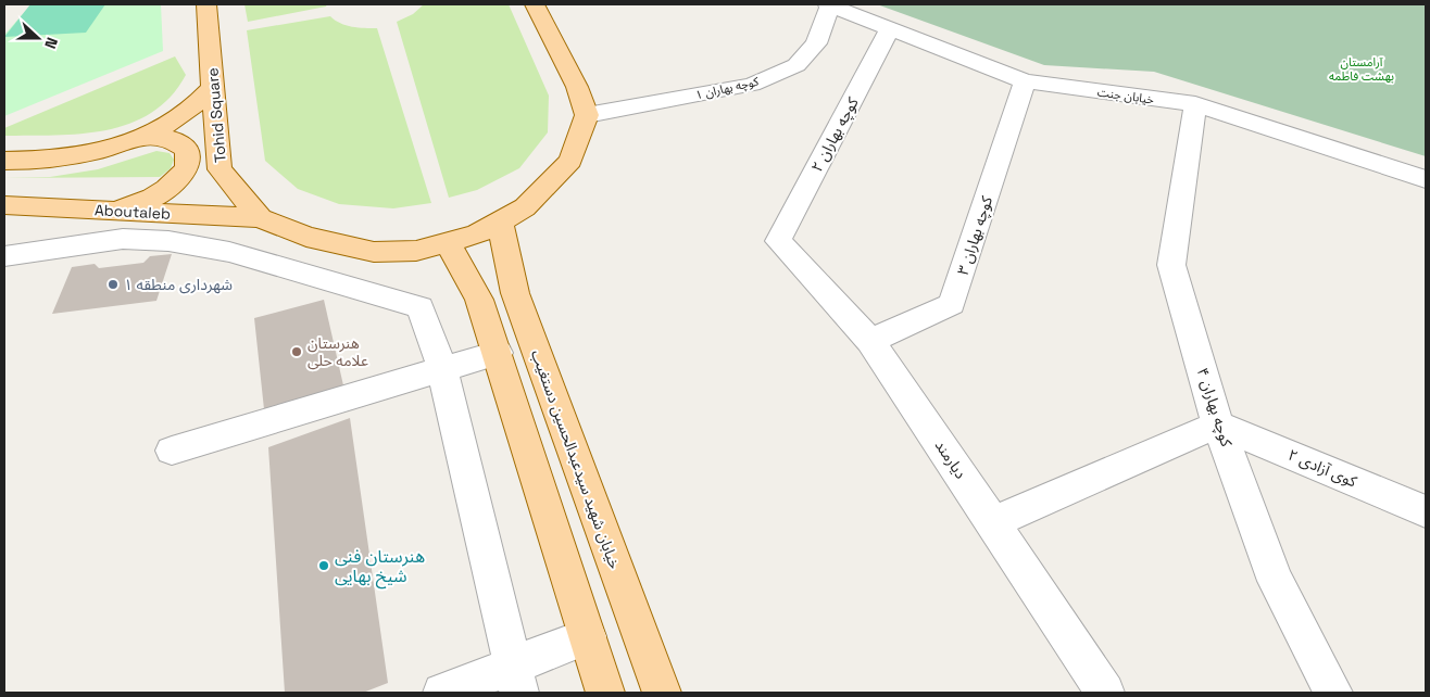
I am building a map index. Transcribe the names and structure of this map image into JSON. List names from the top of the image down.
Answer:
{
  "streets": {
    "main road": ["Tohid Square", "Aboutaleb", "خیابان شهید سیدعبدالحسین دستغیب"],
    "street": [
      "کوچه بهاران ۱",
      "خیابان جنت",
      "کوچه بهاران ۲",
      "کوچه بهاران ۳",
      "کوچه بهاران ۴",
      "دیارمند",
      "کوی آزادی ۲"
    ]
  },
  "crossings": [
    ["کوچه بهاران ۱", "خیابان جنت"],
    ["کوچه بهاران ۱", "Tohid Square"],
    ["خیابان جنت", "کوچه بهاران ۲"],
    ["خیابان جنت", "کوچه بهاران ۳"],
    ["خیابان جنت", "کوچه بهاران ۴"],
    ["Tohid Square", "Aboutaleb"],
    ["Tohid Square", "خیابان شهید سیدعبدالحسین دستغیب"],
    ["کوچه بهاران ۲", "دیارمند"],
    ["کوچه بهاران ۳", "دیارمند"],
    ["کوچه بهاران ۴", "کوی آزادی ۲"]
  ],
  "parks": ["آرامستان بهشت فاطمه"],
  "places": ["شهرداری منطقه ۱", "هنرستان علامه حلی", "هنرستان فنی شیخ بهایی"],
  "north": "right"
}
